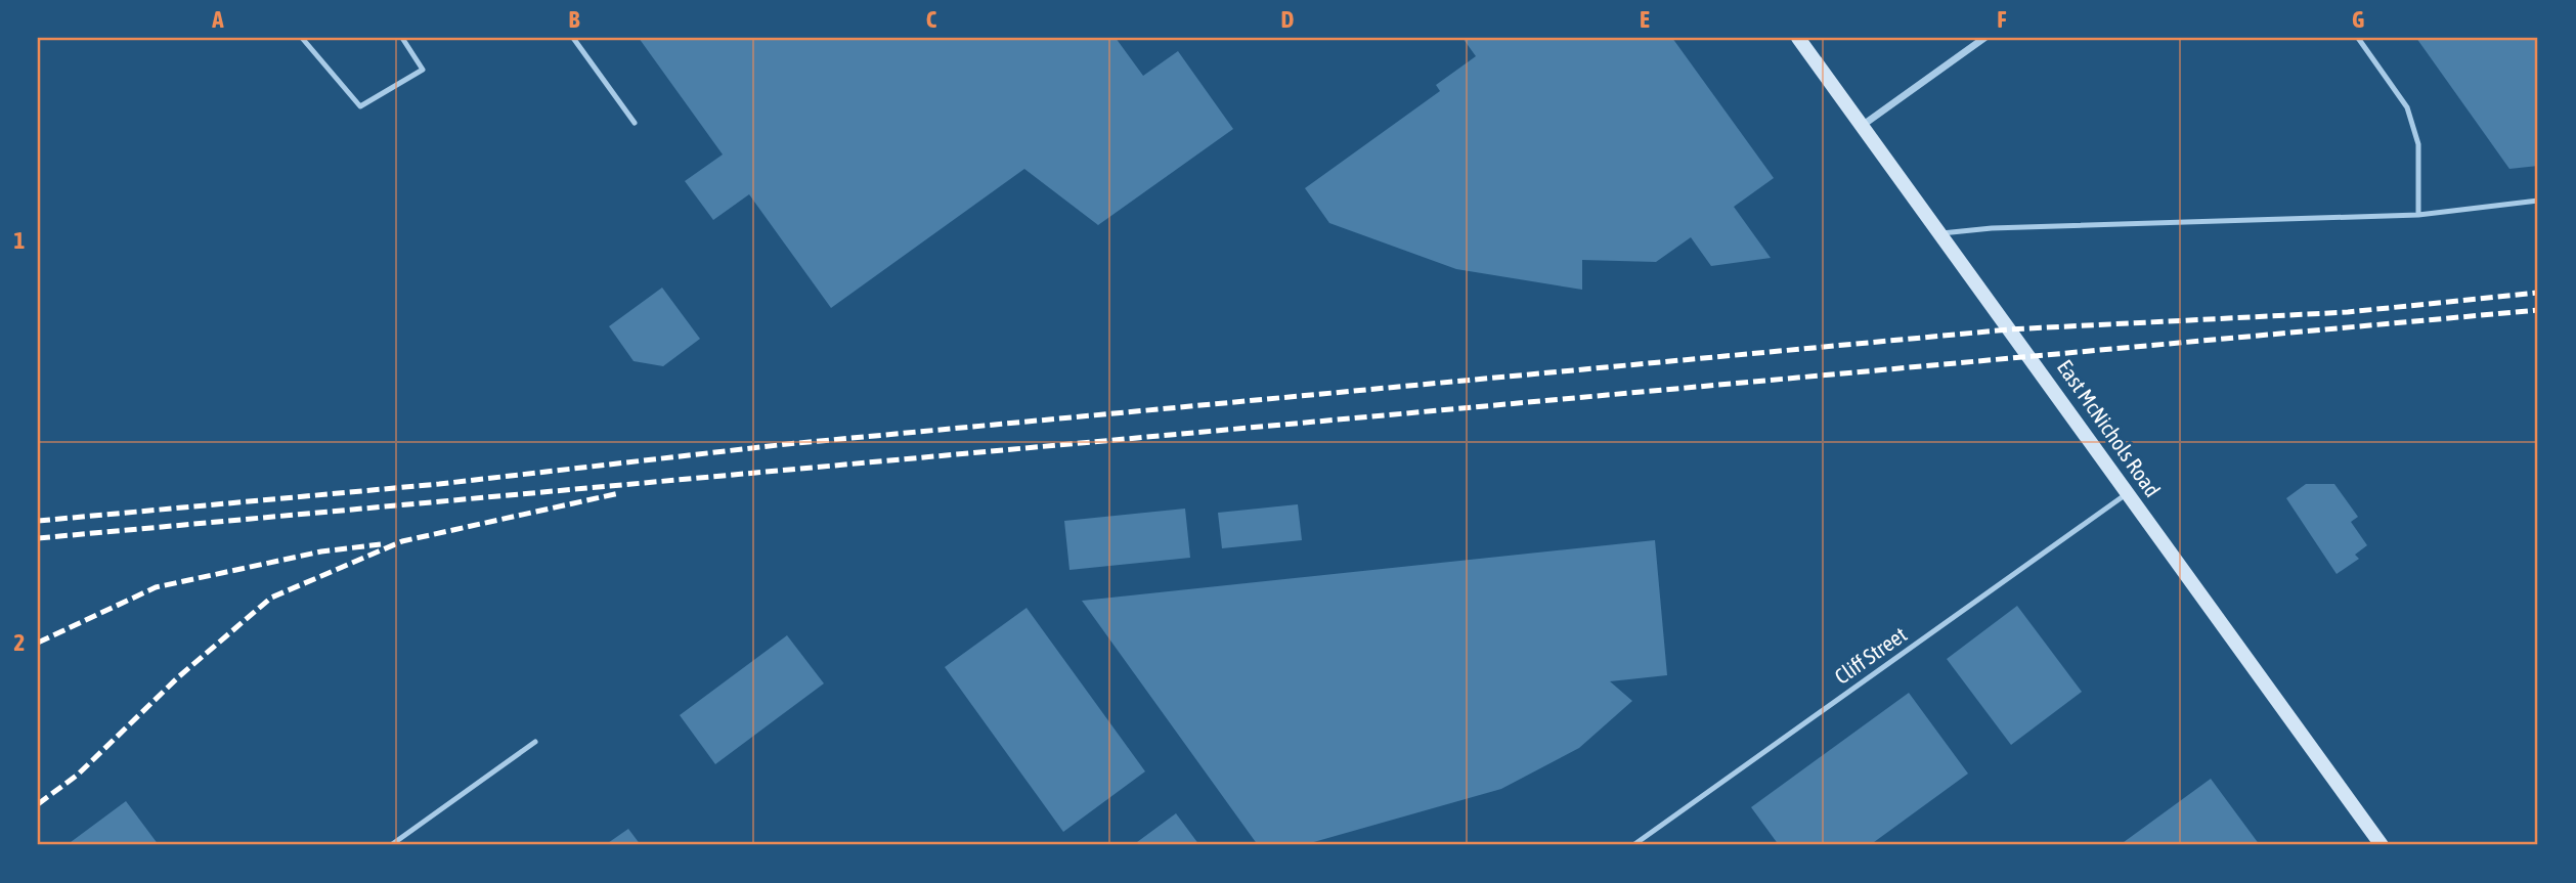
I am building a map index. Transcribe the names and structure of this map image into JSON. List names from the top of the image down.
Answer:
{
  "streets": {
    "main road": ["East McNichols Road"],
    "lane": ["Cliff Street"]
  },
  "crossings": [
    ["East McNichols Road", "Cliff Street"]
  ],
  "grid": {
    "columns": [
      "A",
      "B",
      "C",
      "D",
      "E",
      "F",
      "G"
    ],
    "rows": ["1", "2"]
  }
}
